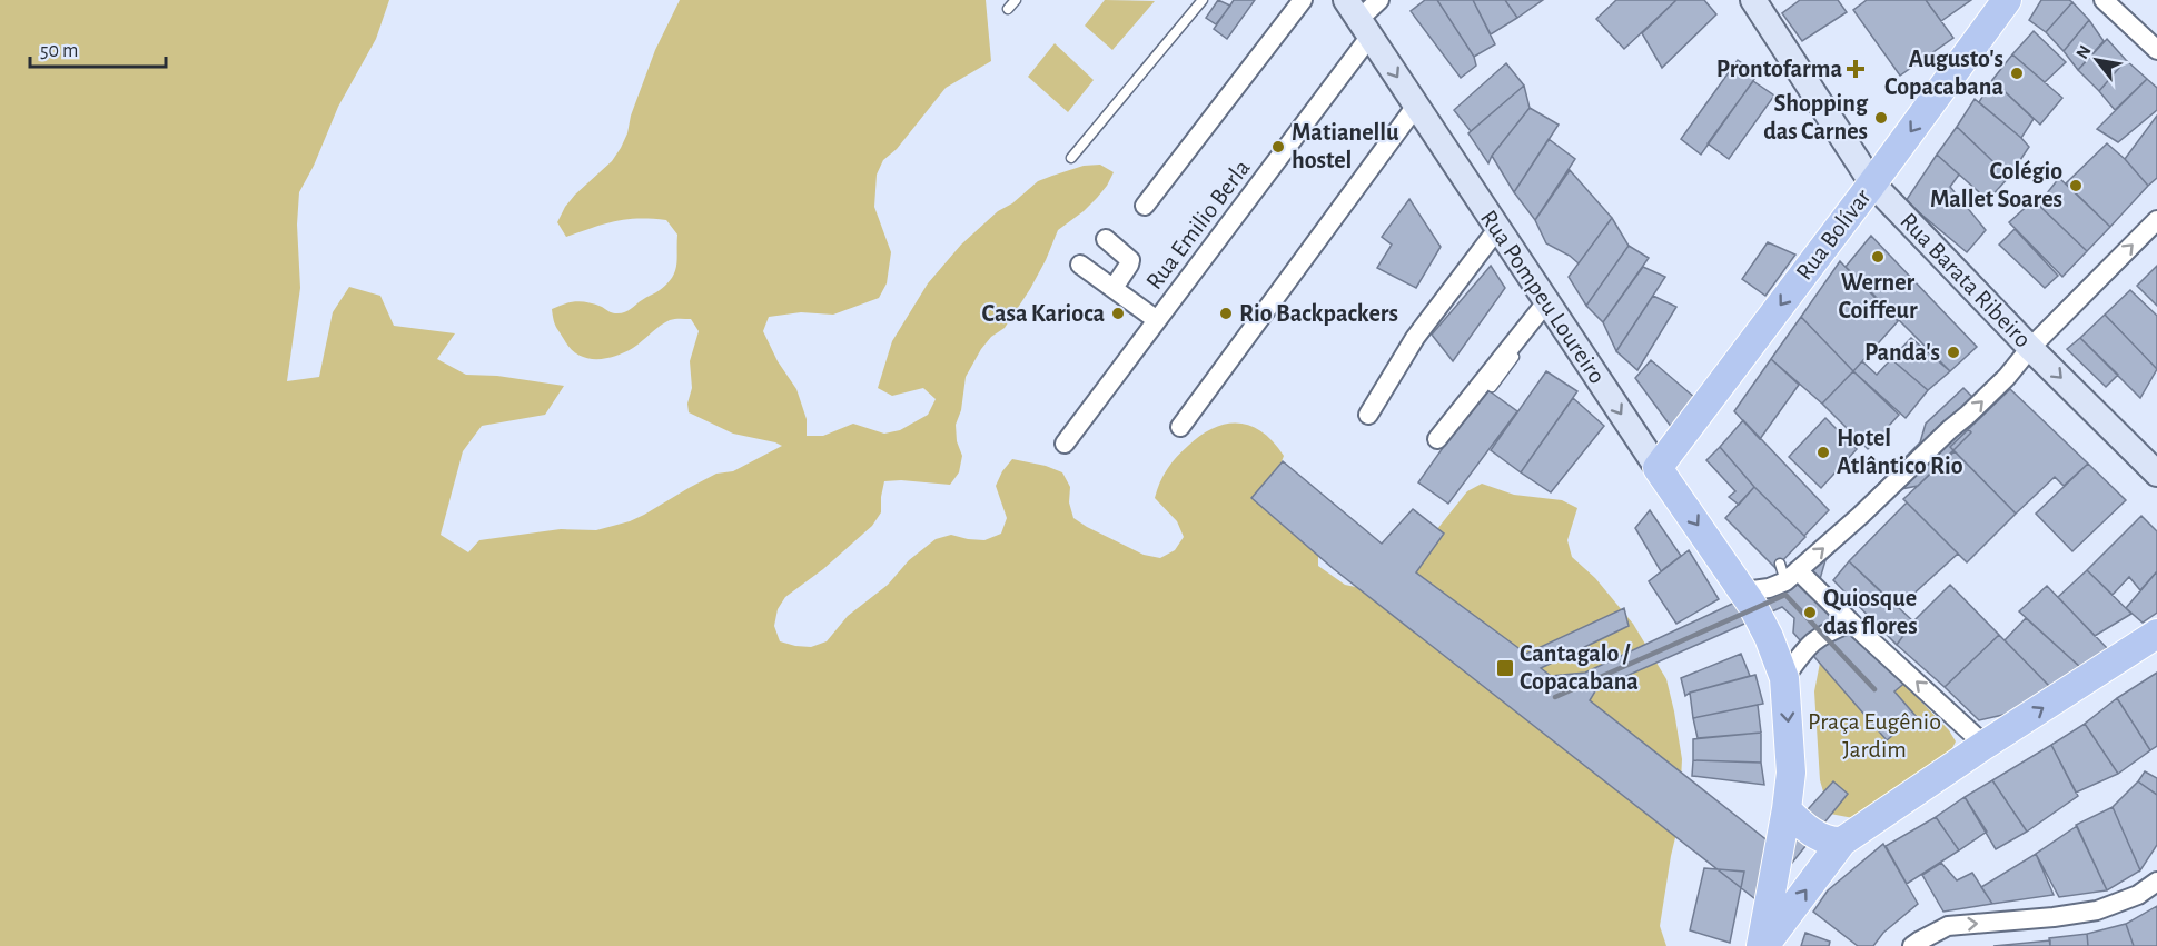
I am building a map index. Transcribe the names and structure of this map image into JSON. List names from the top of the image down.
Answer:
{
  "streets": {
    "main road": ["Rua Bolívar", "Rua Barata Ribeiro", "Rua Pompeu Loureiro"],
    "street": ["Rua Emilio Berla"]
  },
  "crossings": [
    ["Rua Emilio Berla", "Rua Pompeu Loureiro"],
    ["Rua Bolívar", "Rua Barata Ribeiro"],
    ["Rua Bolívar", "Rua Pompeu Loureiro"]
  ],
  "one_way": ["Rua Bolívar", "Rua Pompeu Loureiro"],
  "parks": ["Praça Eugênio Jardim"],
  "places": {
    "health": ["Prontofarma"],
    "other": [
      "Augusto's Copacabana",
      "Shopping das Carnes",
      "Matianellu hostel",
      "Colégio Mallet Soares",
      "Werner Coiffeur",
      "Casa Karioca",
      "Rio Backpackers",
      "Panda's",
      "Hotel Atlântico Rio",
      "Quiosque das flores"
    ],
    "transit": ["Cantagalo / Copacabana"]
  },
  "scale_bar": "50 m",
  "north": "top left"
}
